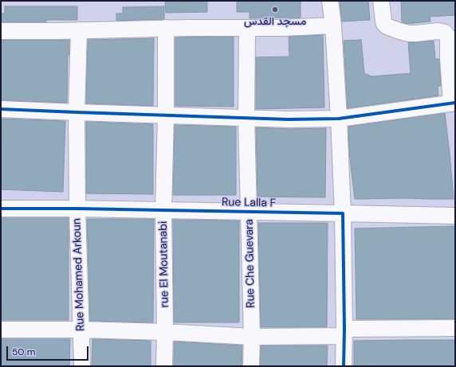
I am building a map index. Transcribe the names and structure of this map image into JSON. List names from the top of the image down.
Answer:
{
  "streets": {
    "street": [
      "Rue Lalla F",
      "Rue Che Guevara",
      "rue El Moutanabi",
      "Rue Mohamed Arkoun"
    ]
  },
  "crossings": [
    ["Rue Lalla F", "Rue Che Guevara"],
    ["Rue Lalla F", "rue El Moutanabi"],
    ["Rue Lalla F", "Rue Mohamed Arkoun"]
  ],
  "places": ["مسجد القدس"],
  "scale_bar": "50 m"
}
